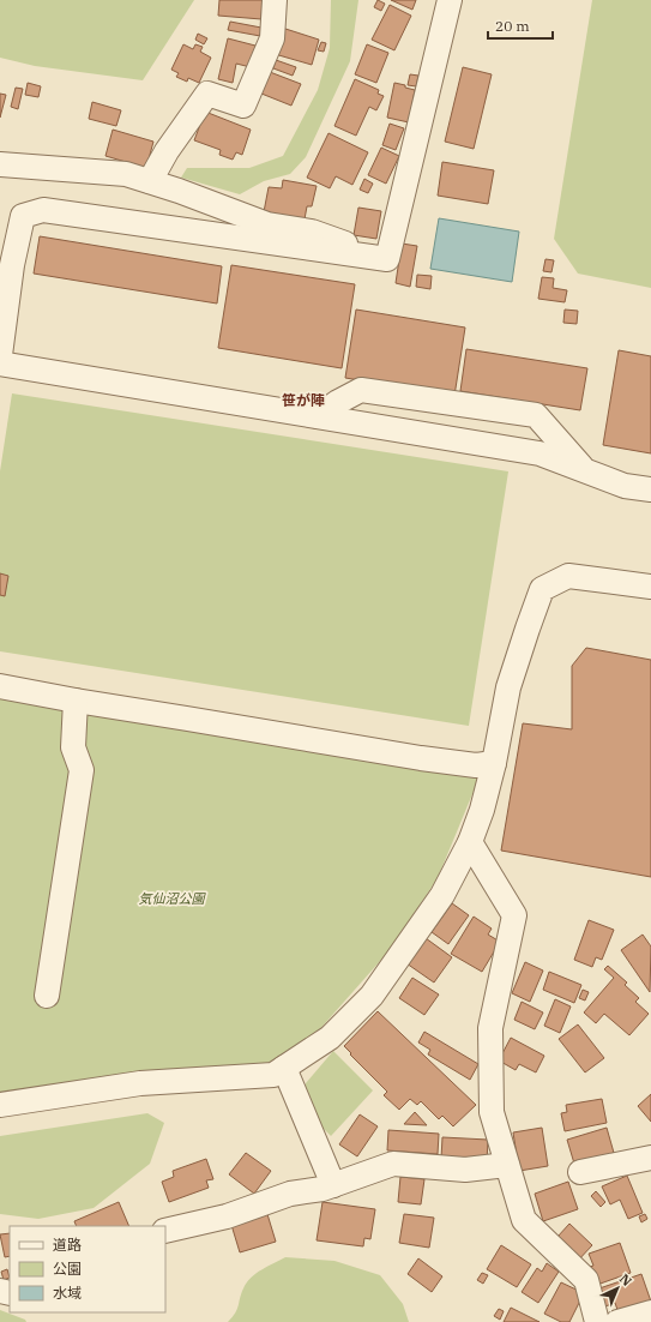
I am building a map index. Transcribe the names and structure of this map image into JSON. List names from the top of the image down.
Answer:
{
  "districts": ["笹が陣"],
  "parks": ["気仙沼公園"],
  "legend": ["道路", "公園", "水域"],
  "scale_bar": "20 m",
  "north": "top right"
}
